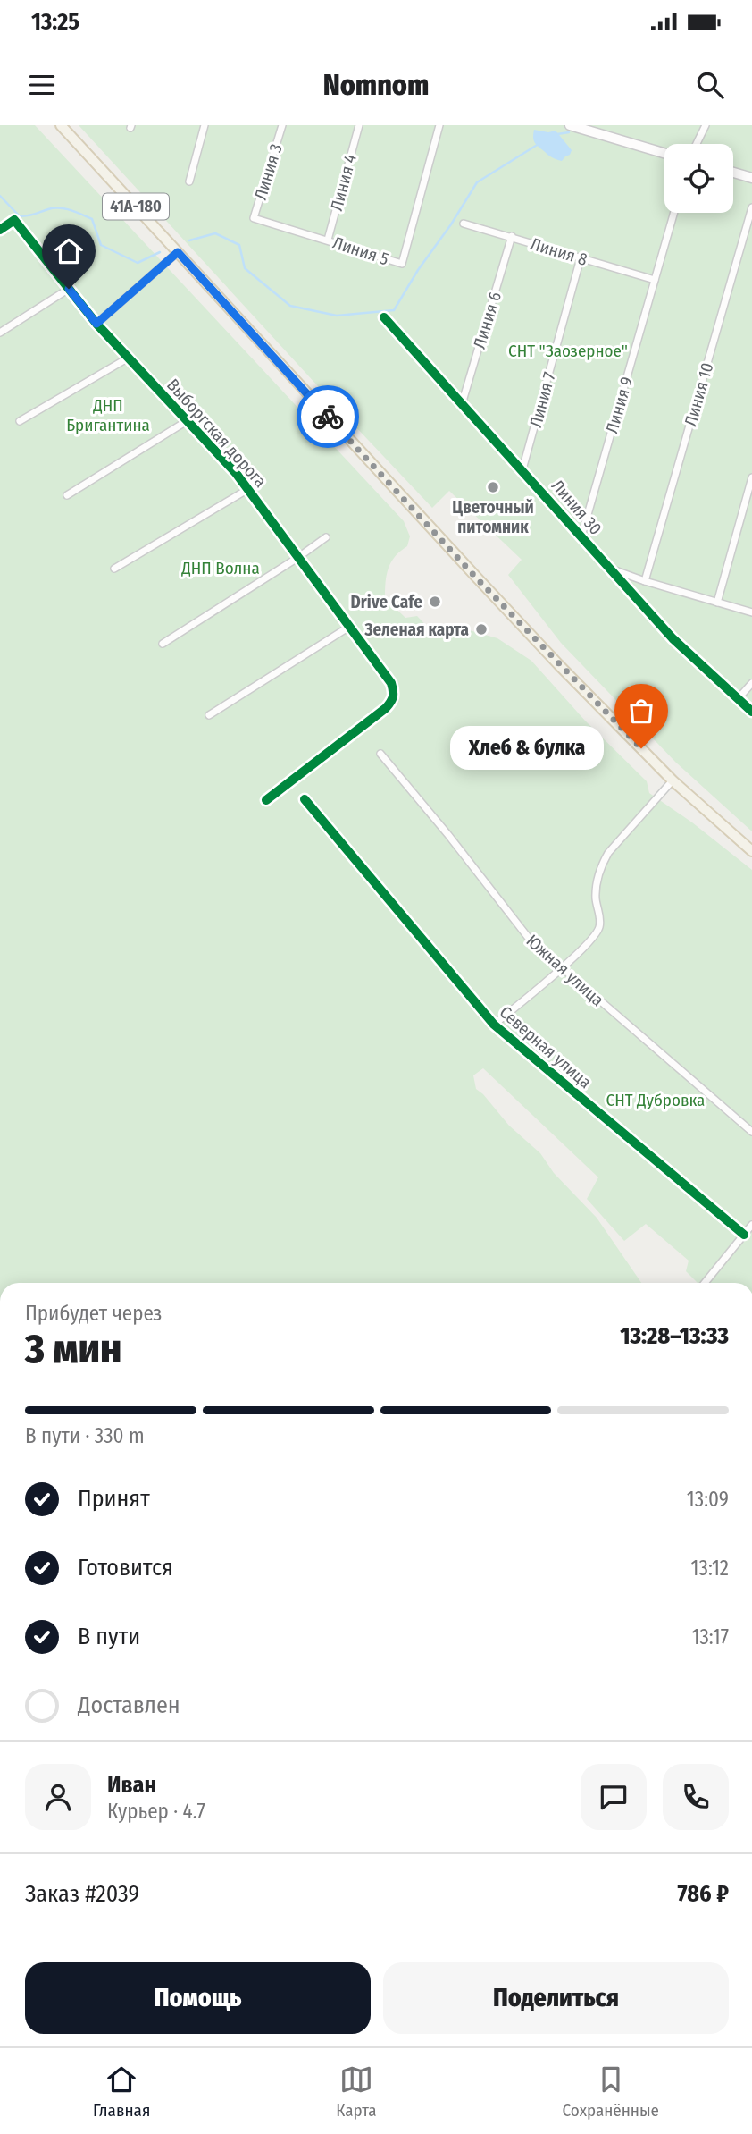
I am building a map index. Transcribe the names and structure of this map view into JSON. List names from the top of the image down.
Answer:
{
  "streets": {
    "main road": ["41А-180"],
    "street": [
      "Линия 3",
      "Линия 4",
      "Линия 5",
      "Линия 8",
      "Линия 6",
      "Линия 10",
      "Линия 7",
      "Линия 9",
      "Выборгская дорога",
      "Линия 30",
      "Южная улица",
      "Северная улица"
    ]
  },
  "crossings": [
    ["Линия 3", "Линия 5"],
    ["Линия 4", "Линия 5"],
    ["Линия 8", "Линия 6"],
    ["Линия 8", "Линия 7"],
    ["Линия 8", "Линия 9"],
    ["Линия 6", "Линия 30"],
    ["Линия 7", "Линия 30"],
    ["Линия 9", "Линия 30"]
  ],
  "parks": [
    "СНТ \"Заозерное\"",
    "ДНП Бригантина",
    "ДНП Волна",
    "СНТ Дубровка"
  ],
  "places": [
    "Цветочный питомник",
    "Drive Cafe",
    "Зеленая карта",
    "Хлеб & булка"
  ],
  "page": {
    "status": "13:25",
    "header": "Nomnom",
    "bubble": "Хлеб & булка",
    "heading": ["3 мин", "Прибудет через", "13:28–13:33"],
    "panel": [
      "Иван",
      "Курьер · 4.7",
      "Заказ #2039",
      "786 ₽"
    ],
    "bar": "В пути · 330 m",
    "list": [
      ["Принят", "13:09"],
      ["Готовится", "13:12"],
      ["В пути", "13:17"],
      "Доставлен"
    ],
    "buttons": ["Помощь", "Поделиться"],
    "tabs": ["Главная", "Карта", "Сохранённые"]
  }
}
